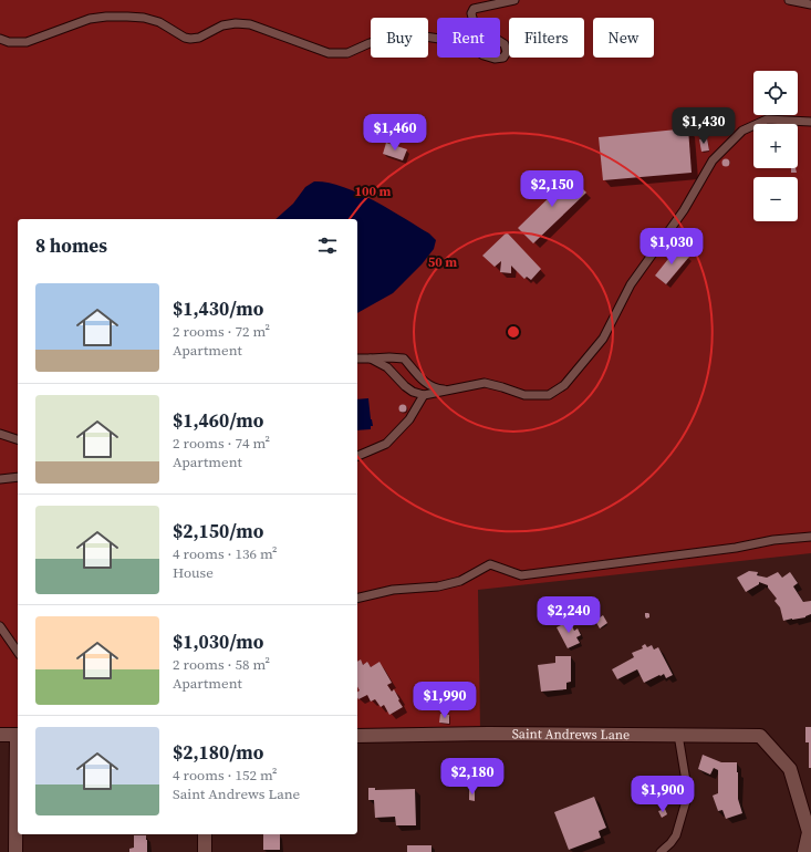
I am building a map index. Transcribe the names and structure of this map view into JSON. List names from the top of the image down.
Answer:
{
  "streets": {
    "street": ["Saint Andrews Lane"]
  },
  "page": {
    "chip": [
      "Buy",
      "Rent",
      "Filters",
      "New"
    ],
    "map_buttons": ["+", "−"],
    "price": [
      "$1,430",
      "$1,460",
      "$2,150",
      "$1,030",
      "$2,240",
      "$1,990",
      "$2,180",
      "$1,900"
    ],
    "heading": "8 homes",
    "list": [
      {
        "name": "$1,430/mo",
        "note": "2 rooms · 72 m² · Apartment"
      },
      {
        "name": "$1,460/mo",
        "note": "2 rooms · 74 m² · Apartment"
      },
      {
        "name": "$2,150/mo",
        "note": "4 rooms · 136 m² · House"
      },
      {
        "name": "$1,030/mo",
        "note": "2 rooms · 58 m² · Apartment"
      },
      {
        "name": "$2,180/mo",
        "note": "4 rooms · 152 m² · Saint Andrews Lane"
      }
    ]
  },
  "rings": ["100 m", "50 m"]
}
